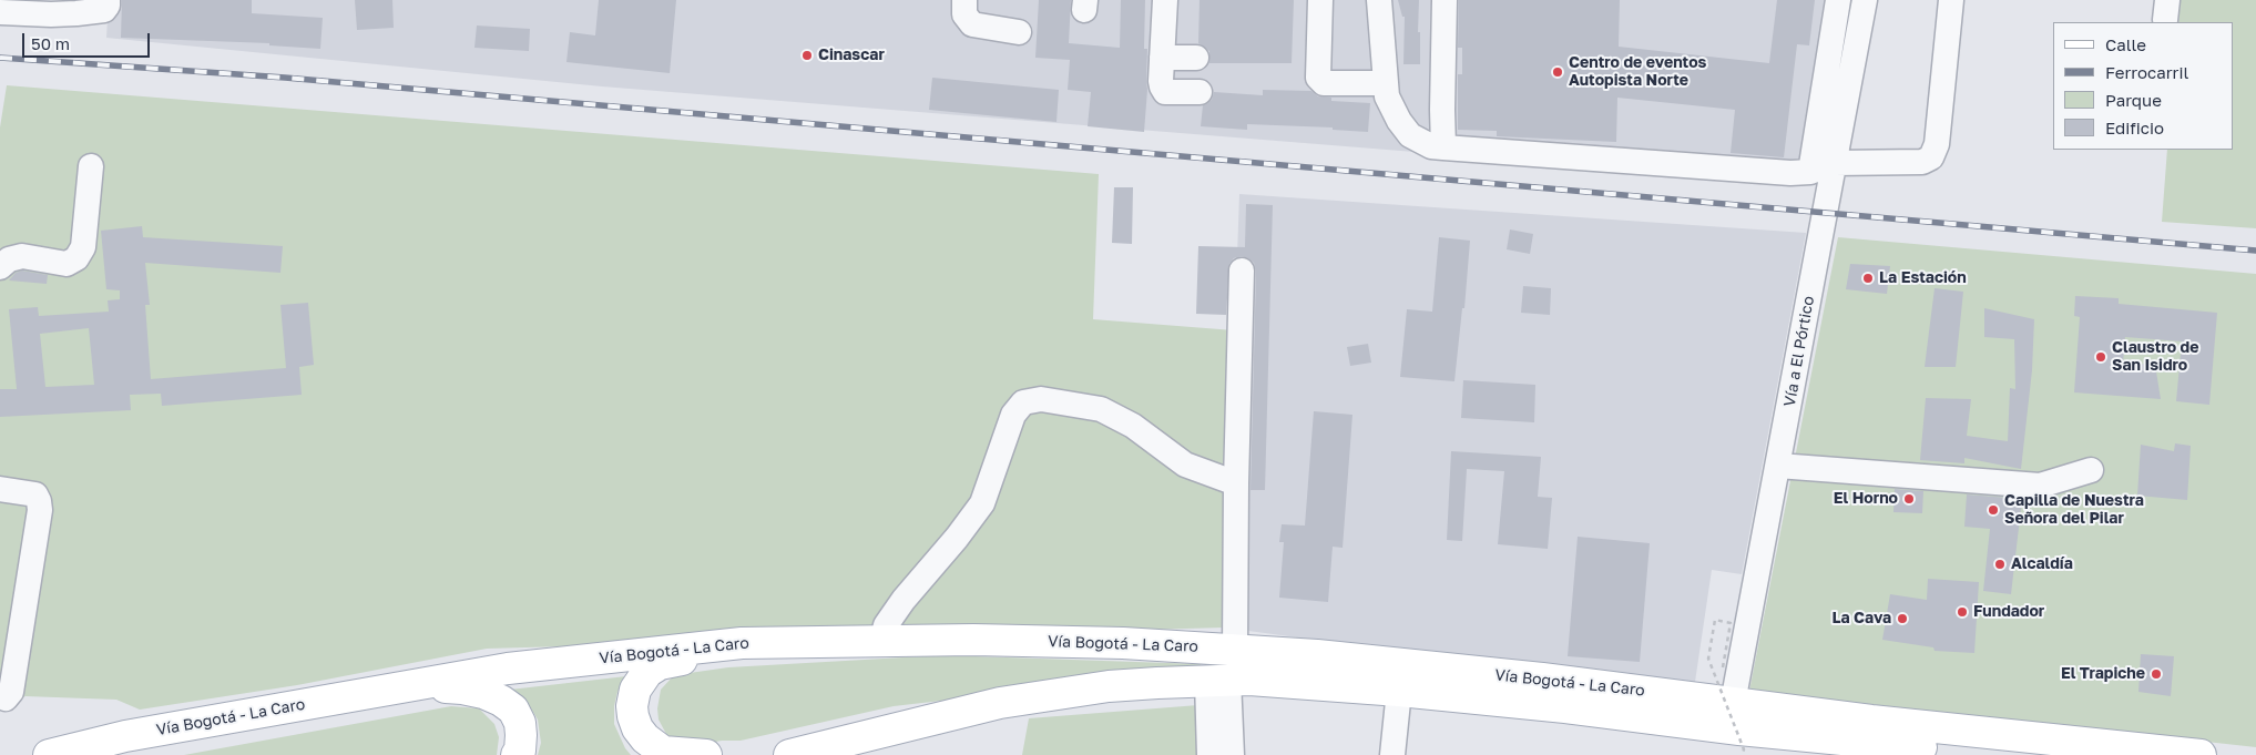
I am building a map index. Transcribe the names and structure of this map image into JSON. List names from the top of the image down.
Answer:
{
  "streets": {
    "main road": ["Vía Bogotá - La Caro"],
    "street": ["Vía a El Pórtico"]
  },
  "crossings": [
    ["Vía a El Pórtico", "Vía Bogotá - La Caro"]
  ],
  "places": [
    "Cinascar",
    "Centro de eventos Autopista Norte",
    "La Estación",
    "Claustro de San Isidro",
    "El Horno",
    "Capilla de Nuestra Señora del Pilar",
    "Alcaldía",
    "Fundador",
    "La Cava",
    "El Trapiche"
  ],
  "legend": [
    "Calle",
    "Ferrocarril",
    "Parque",
    "Edificio"
  ],
  "scale_bar": "50 m"
}
